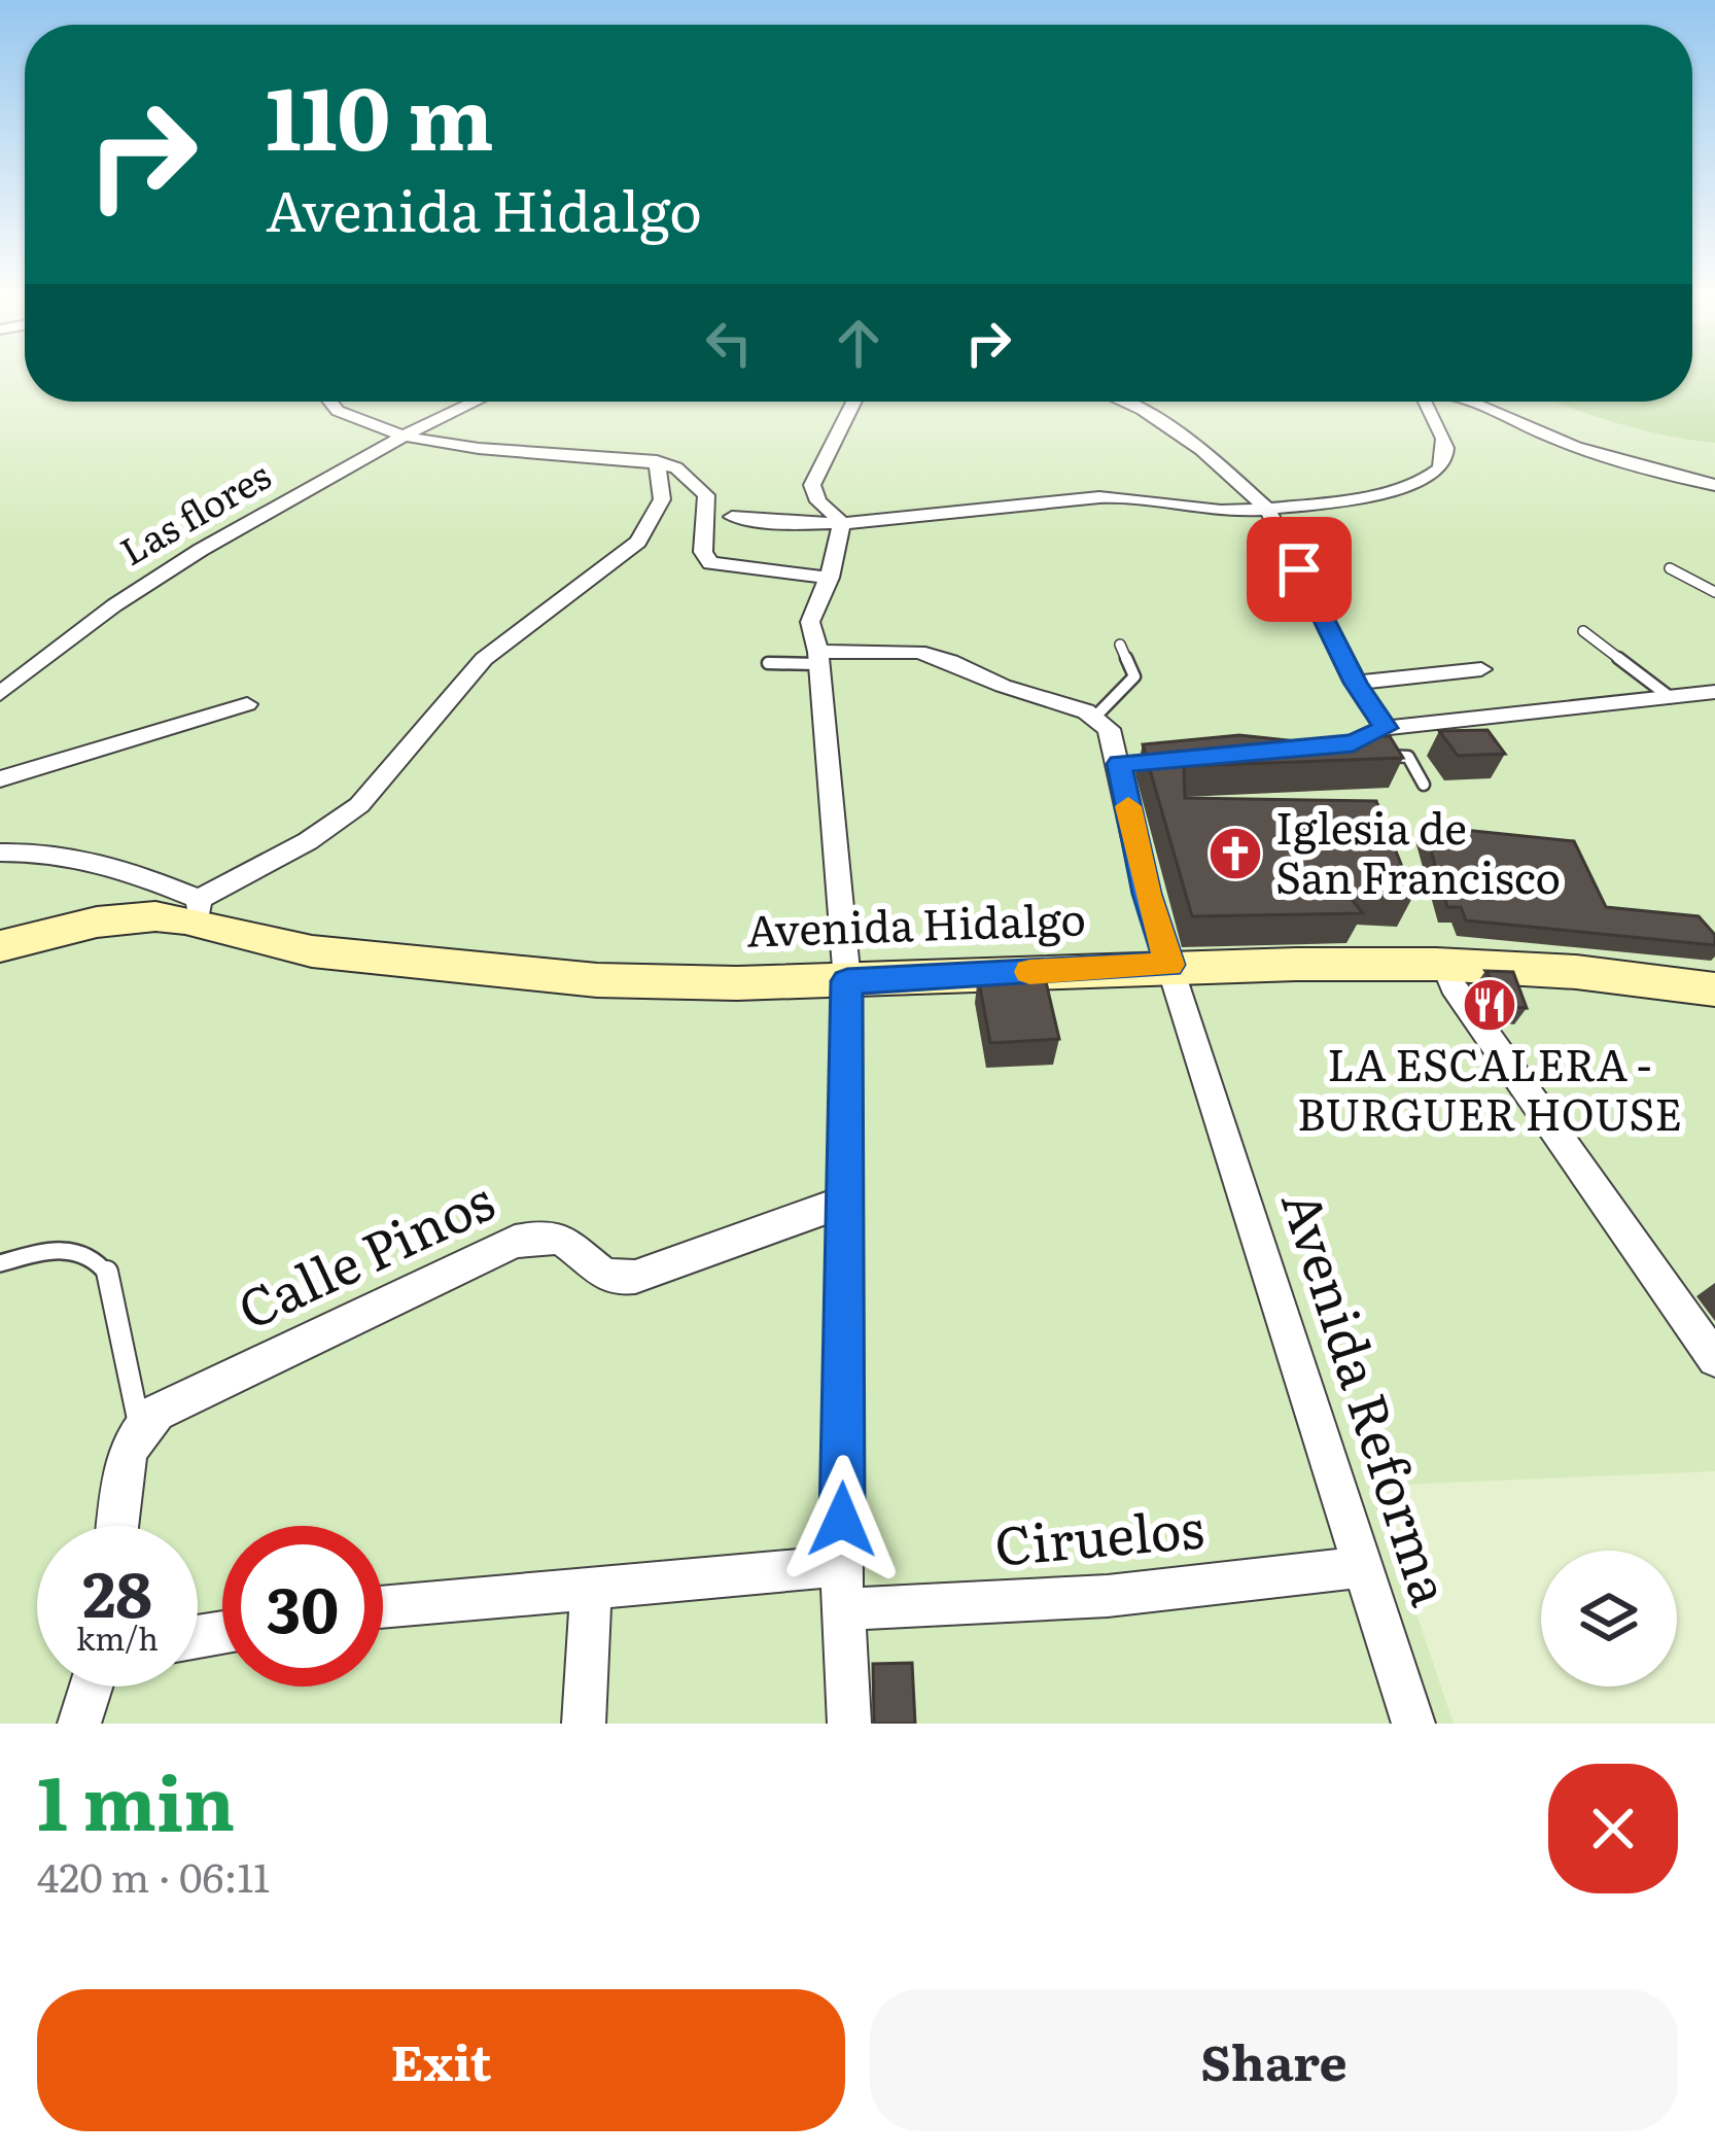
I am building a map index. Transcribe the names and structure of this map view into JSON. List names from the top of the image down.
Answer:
{
  "streets": {
    "main road": ["Avenida Hidalgo"],
    "street": [
      "Las flores",
      "Calle Pinos",
      "Avenida Reforma",
      "Ciruelos"
    ]
  },
  "crossings": [
    ["Avenida Hidalgo", "Avenida Reforma"],
    ["Avenida Reforma", "Ciruelos"]
  ],
  "places": {
    "church": ["Iglesia de San Francisco"],
    "restaurant": ["LA ESCALERA - BURGUER HOUSE"]
  },
  "page": {
    "turn": ["110 m", "Avenida Hidalgo"],
    "speed": "28 km/h",
    "limit": "30",
    "heading": ["1 min", "420 m · 06:11"],
    "buttons": ["Exit", "Share"]
  }
}
